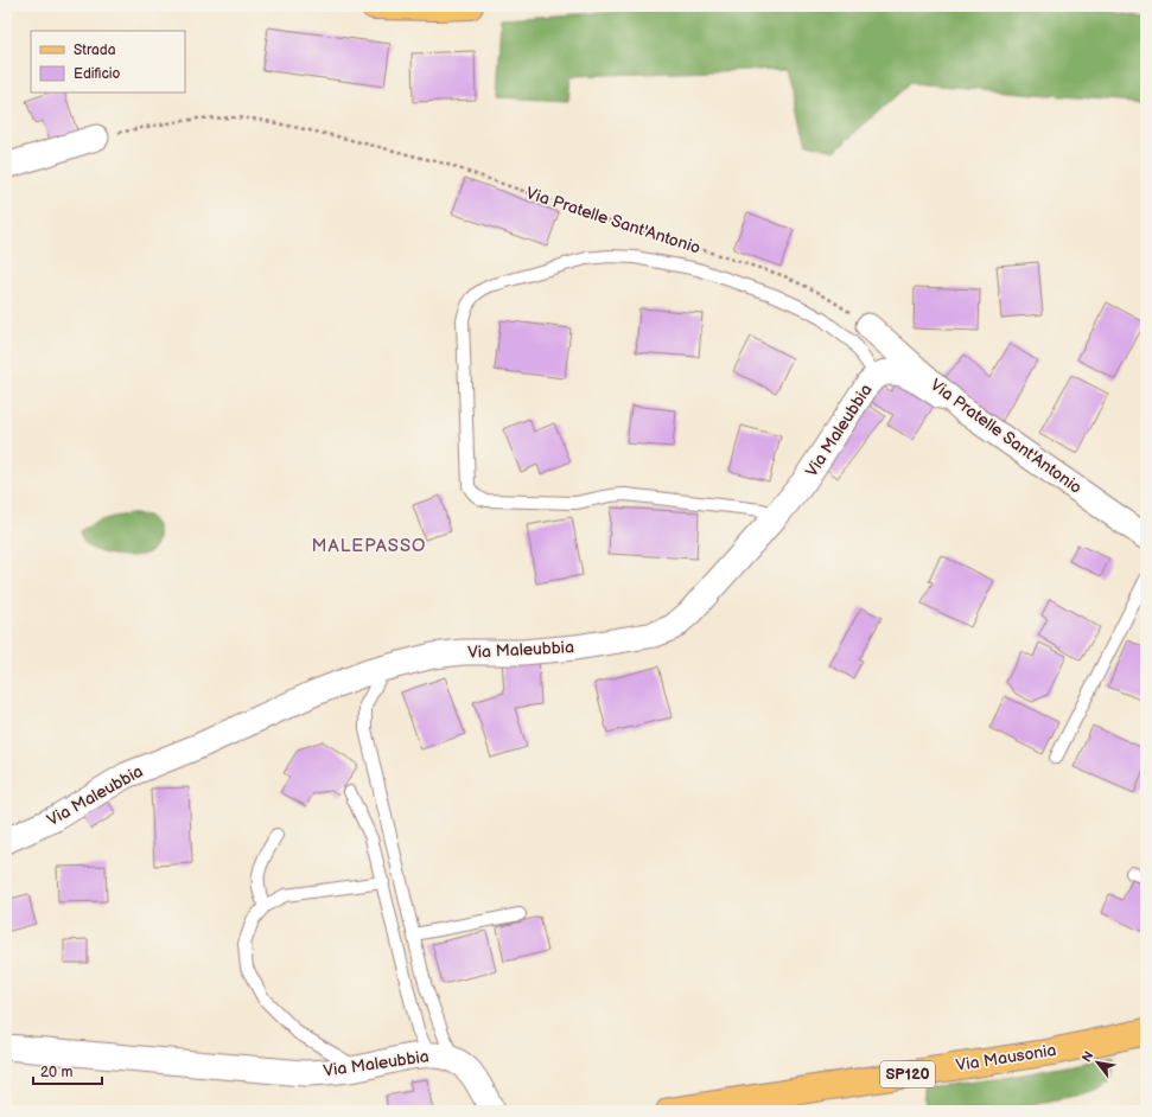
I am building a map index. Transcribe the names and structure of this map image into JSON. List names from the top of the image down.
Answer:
{
  "streets": {
    "main road": ["Via Mausonia", "SP120"],
    "street": ["Via Pratelle Sant'Antonio", "Via Maleubbia"]
  },
  "crossings": [
    ["Via Pratelle Sant'Antonio", "Via Maleubbia"]
  ],
  "districts": ["MALEPASSO"],
  "legend": ["Strada", "Edificio"],
  "scale_bar": "20 m",
  "north": "top left"
}
